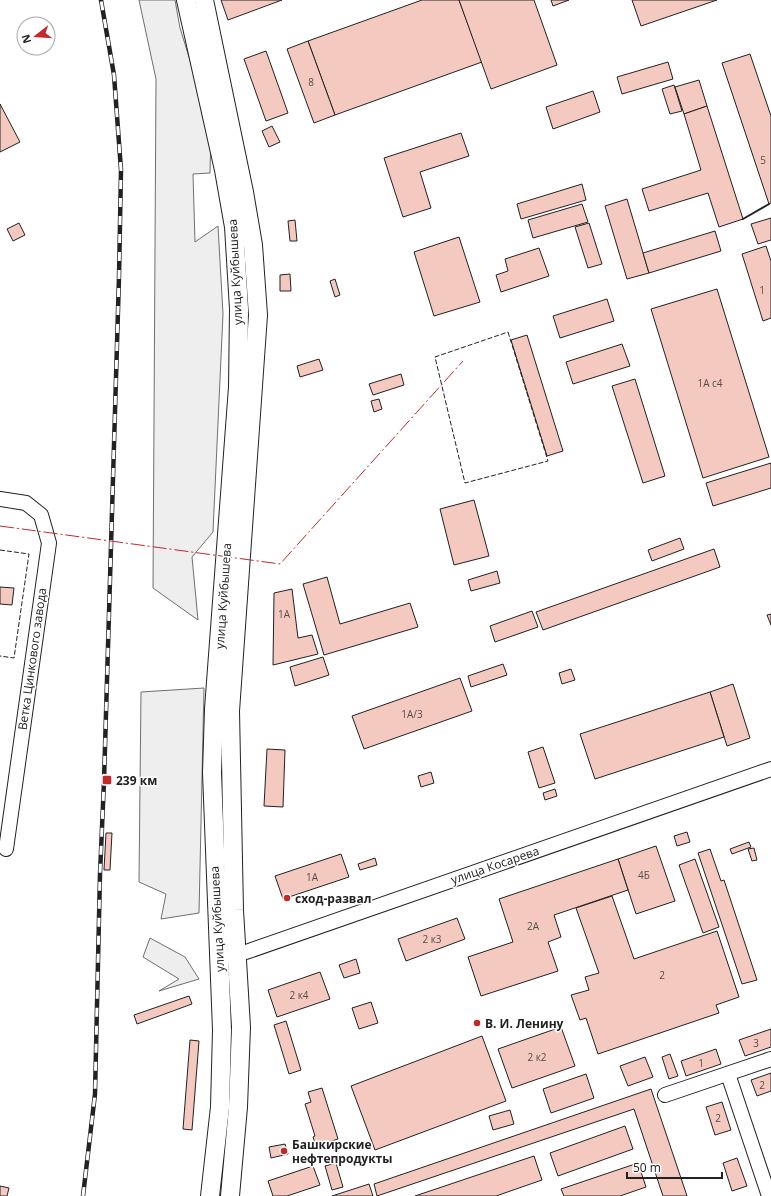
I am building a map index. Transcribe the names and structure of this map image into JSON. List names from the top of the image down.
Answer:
{
  "streets": {
    "main road": ["улица Куйбышева"],
    "street": ["Ветка Цинкового завода", "улица Косарева"]
  },
  "crossings": [
    ["улица Куйбышева", "улица Косарева"]
  ],
  "places": {
    "transit": ["239 км"],
    "other": ["сход-развал", "В. И. Ленину", "Башкирские нефтепродукты"]
  },
  "house_numbers": [
    "8",
    "5",
    "1",
    "1А с4",
    "1А",
    "1А/3",
    "4Б",
    "1А",
    "2А",
    "2 к3",
    "2",
    "2 к4",
    "3",
    "2 к2",
    "1",
    "2",
    "2"
  ],
  "scale_bar": "50 m",
  "north": "left"
}
